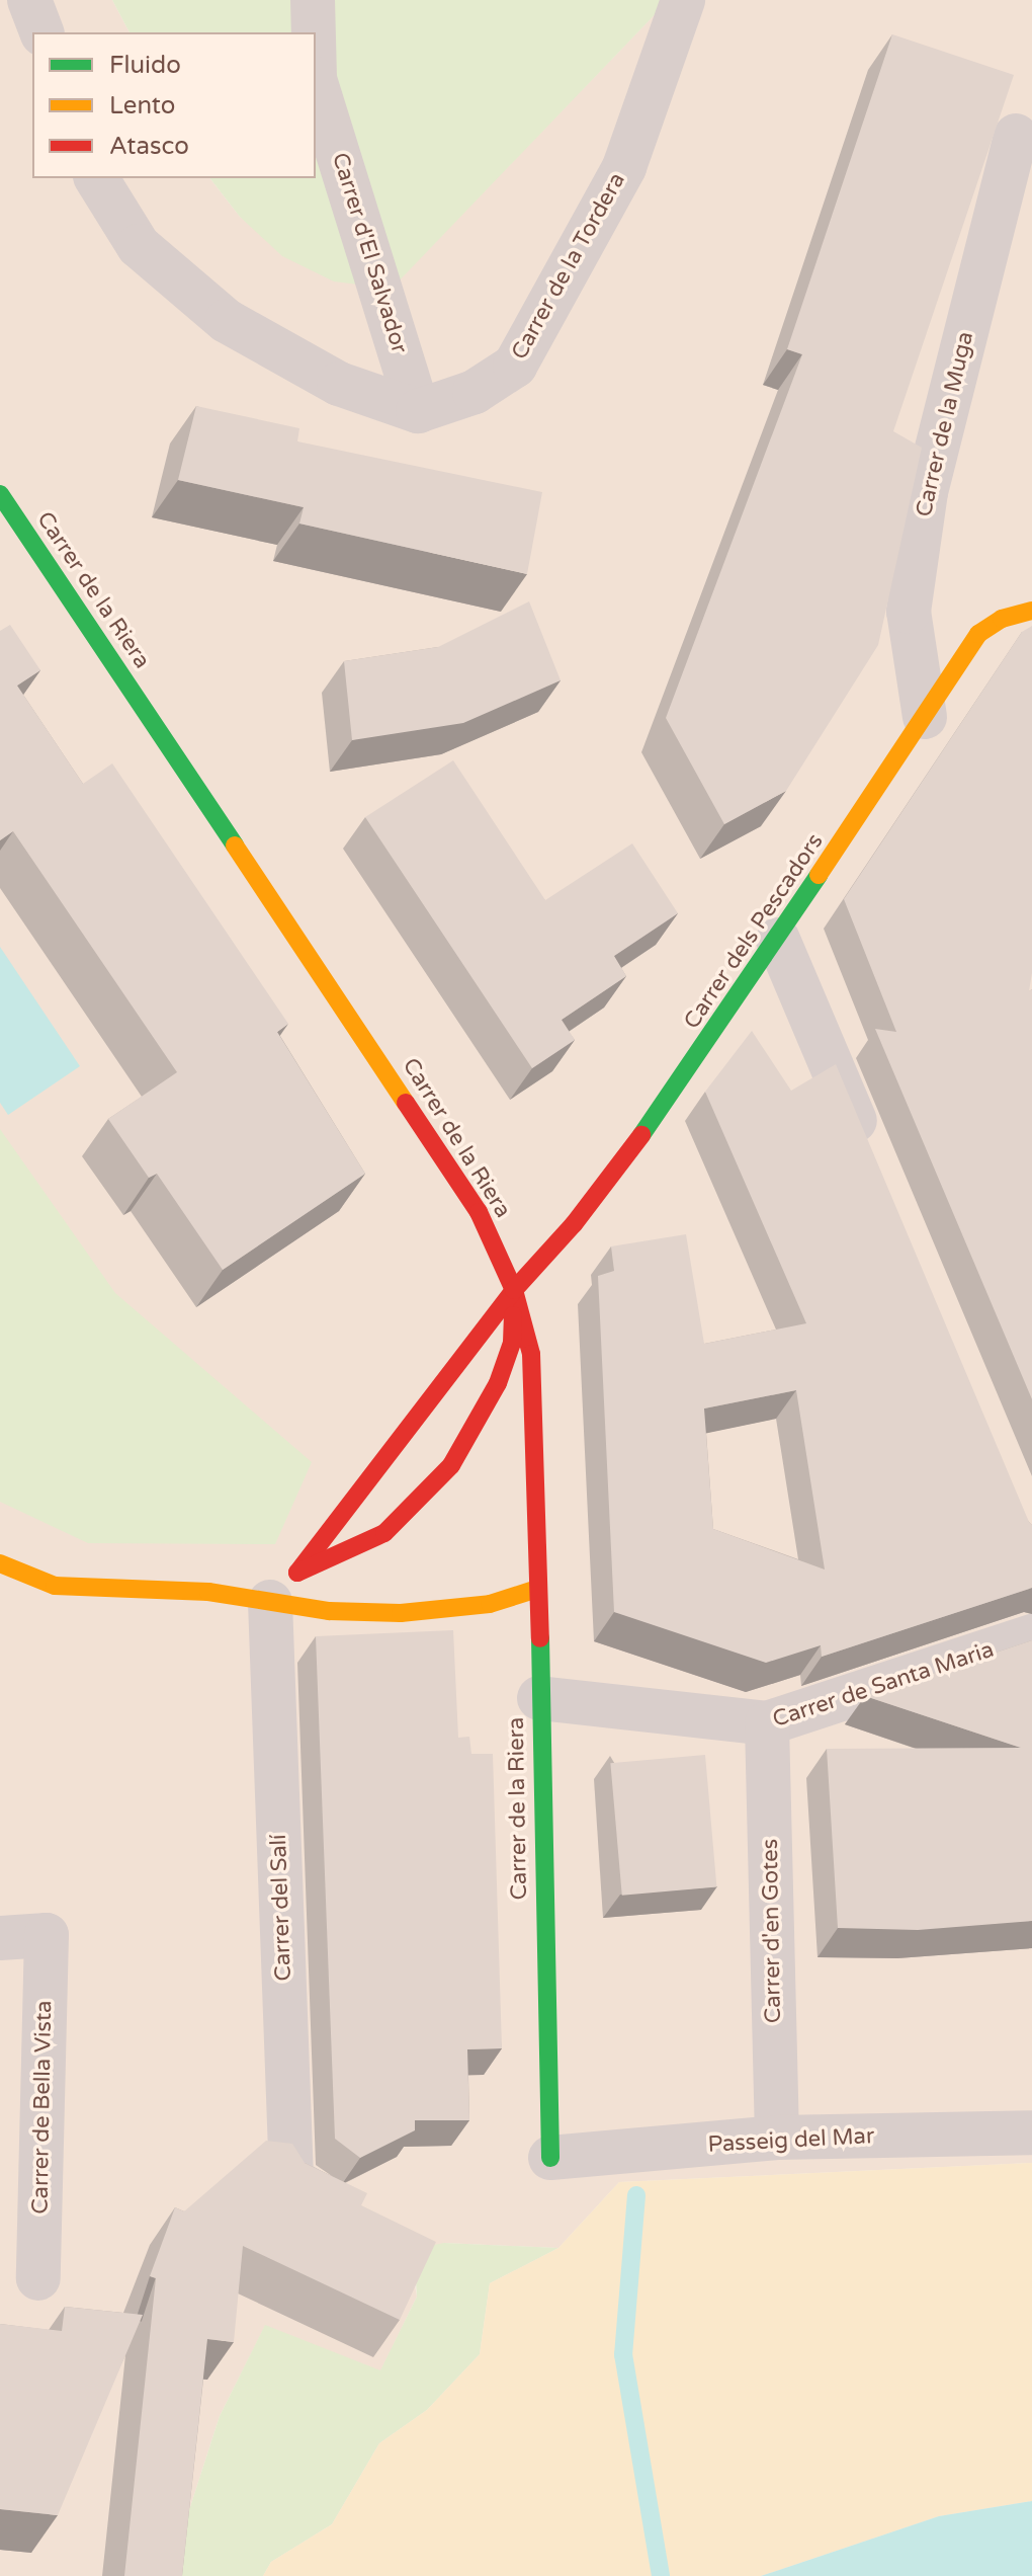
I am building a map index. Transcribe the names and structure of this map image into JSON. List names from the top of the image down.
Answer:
{
  "streets": {
    "street": [
      "Carrer d'El Salvador",
      "Carrer de la Tordera",
      "Carrer de la Muga",
      "Carrer de la Riera",
      "Carrer dels Pescadors",
      "Carrer de Santa Maria",
      "Carrer del Salí",
      "Carrer d'en Gotes",
      "Carrer de Bella Vista",
      "Passeig del Mar"
    ]
  },
  "crossings": [
    ["Carrer d'El Salvador", "Carrer de la Tordera"],
    ["Carrer de la Muga", "Carrer dels Pescadors"],
    ["Carrer de la Riera", "Carrer dels Pescadors"],
    ["Carrer de la Riera", "Carrer de Santa Maria"],
    ["Carrer de la Riera", "Passeig del Mar"],
    ["Carrer dels Pescadors", "Carrer del Salí"],
    ["Carrer de Santa Maria", "Carrer d'en Gotes"],
    ["Carrer d'en Gotes", "Passeig del Mar"]
  ],
  "legend": ["Fluido", "Lento", "Atasco"]
}
